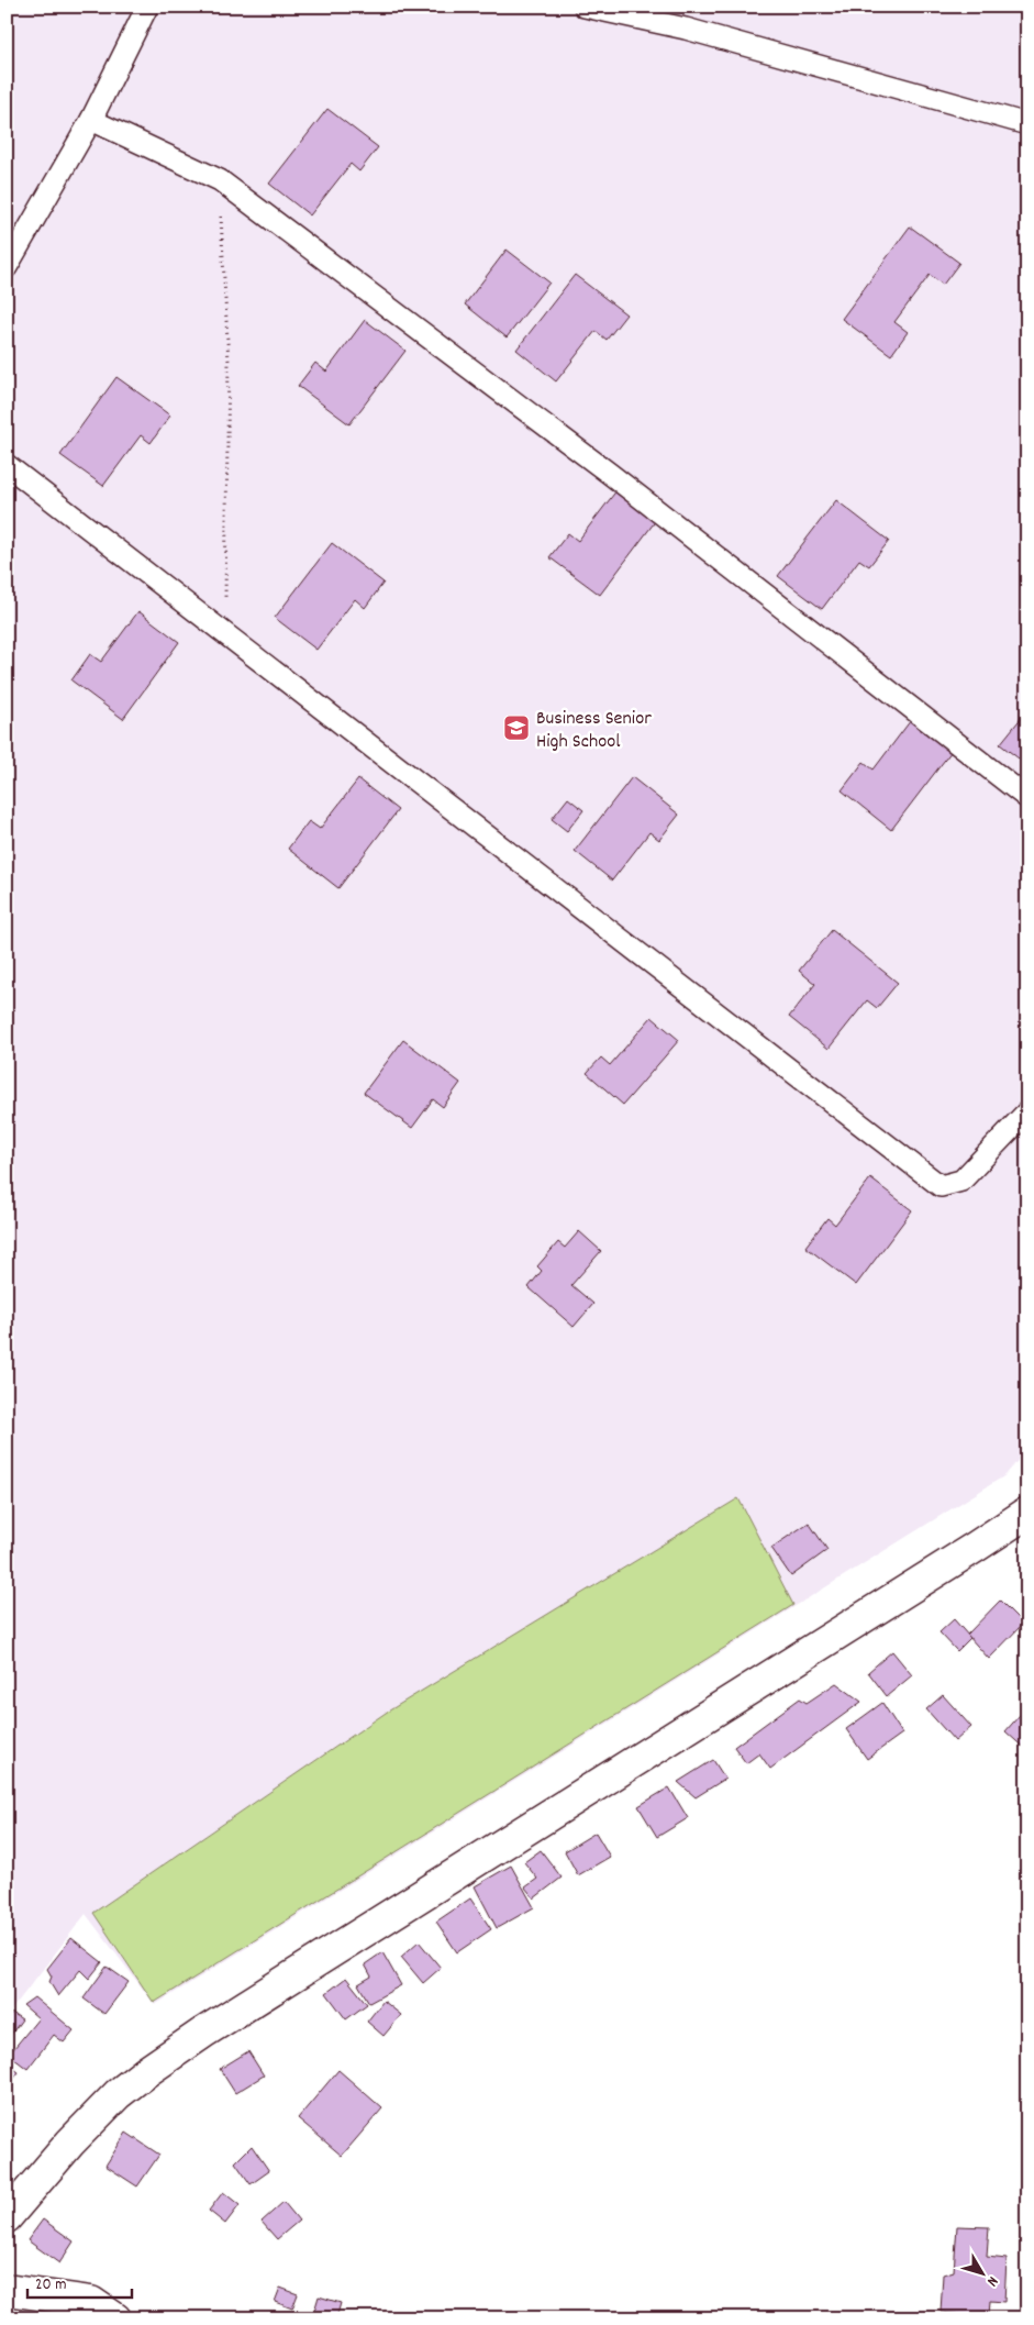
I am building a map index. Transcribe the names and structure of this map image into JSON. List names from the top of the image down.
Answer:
{
  "places": {
    "school or university": ["Business Senior High School"]
  },
  "scale_bar": "20 m",
  "north": "bottom right"
}
